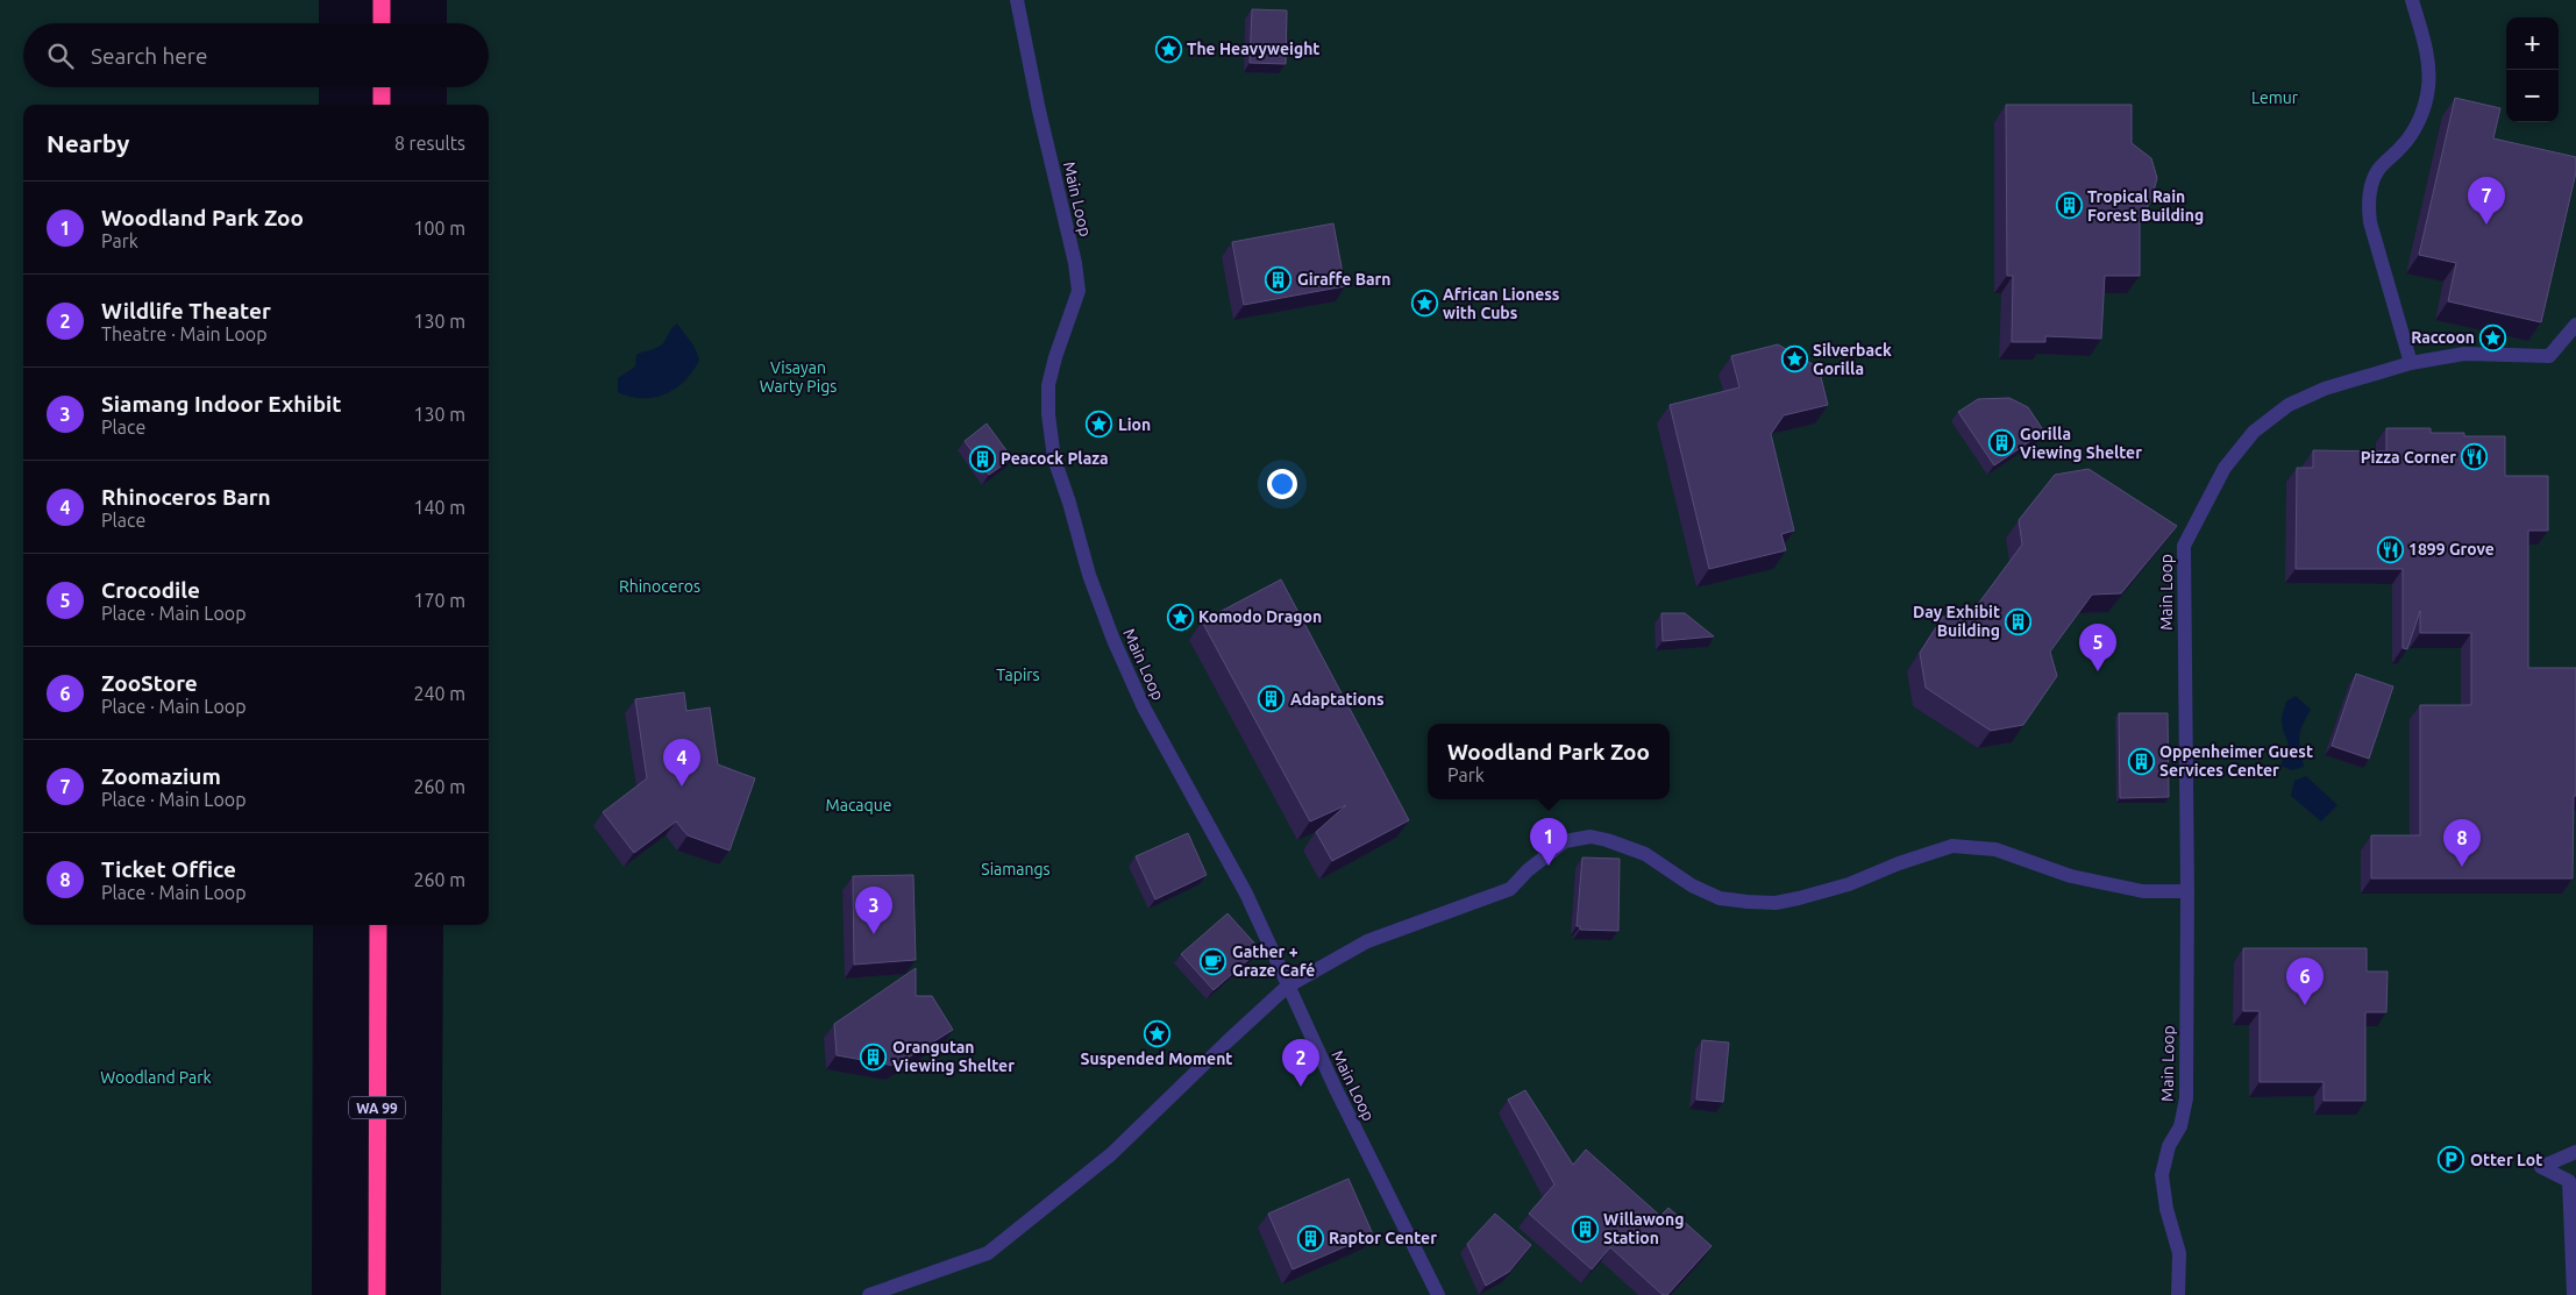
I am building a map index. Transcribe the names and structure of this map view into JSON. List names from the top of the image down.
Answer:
{
  "streets": {
    "highway": ["WA 99"],
    "street": ["Main Loop"]
  },
  "parks": [
    "Lemur",
    "Visayan Warty Pigs",
    "Rhinoceros",
    "Tapirs",
    "Macaque",
    "Siamangs",
    "Woodland Park"
  ],
  "places": {
    "place": [
      "The Heavyweight",
      "African Lioness with Cubs",
      "Raccoon",
      "Silverback Gorilla",
      "Lion",
      "Komodo Dragon",
      "Suspended Moment"
    ],
    "building": [
      "Tropical Rain Forest Building",
      "Giraffe Barn",
      "Gorilla Viewing Shelter",
      "Peacock Plaza",
      "Day Exhibit Building",
      "Adaptations",
      "Oppenheimer Guest Services Center",
      "Orangutan Viewing Shelter",
      "Willawong Station",
      "Raptor Center"
    ],
    "restaurant": ["Pizza Corner", "1899 Grove"],
    "cafe": ["Gather + Graze Café"],
    "parking": ["Otter Lot"]
  },
  "page": {
    "map_buttons": ["+", "−"],
    "search": "Search here",
    "heading": ["Nearby", "8 results"],
    "pins": [
      "7",
      "5",
      "4",
      "1",
      "8",
      "3",
      "6",
      "2"
    ],
    "list": [
      {
        "mark": "1",
        "name": "Woodland Park Zoo",
        "note": "Park",
        "value": "100 m"
      },
      {
        "mark": "2",
        "name": "Wildlife Theater",
        "note": "Theatre · Main Loop",
        "value": "130 m"
      },
      {
        "mark": "3",
        "name": "Siamang Indoor Exhibit",
        "note": "Place",
        "value": "130 m"
      },
      {
        "mark": "4",
        "name": "Rhinoceros Barn",
        "note": "Place",
        "value": "140 m"
      },
      {
        "mark": "5",
        "name": "Crocodile",
        "note": "Place · Main Loop",
        "value": "170 m"
      },
      {
        "mark": "6",
        "name": "ZooStore",
        "note": "Place · Main Loop",
        "value": "240 m"
      },
      {
        "mark": "7",
        "name": "Zoomazium",
        "note": "Place · Main Loop",
        "value": "260 m"
      },
      {
        "mark": "8",
        "name": "Ticket Office",
        "note": "Place · Main Loop",
        "value": "260 m"
      }
    ],
    "popup": ["Woodland Park Zoo", "Park"]
  }
}
